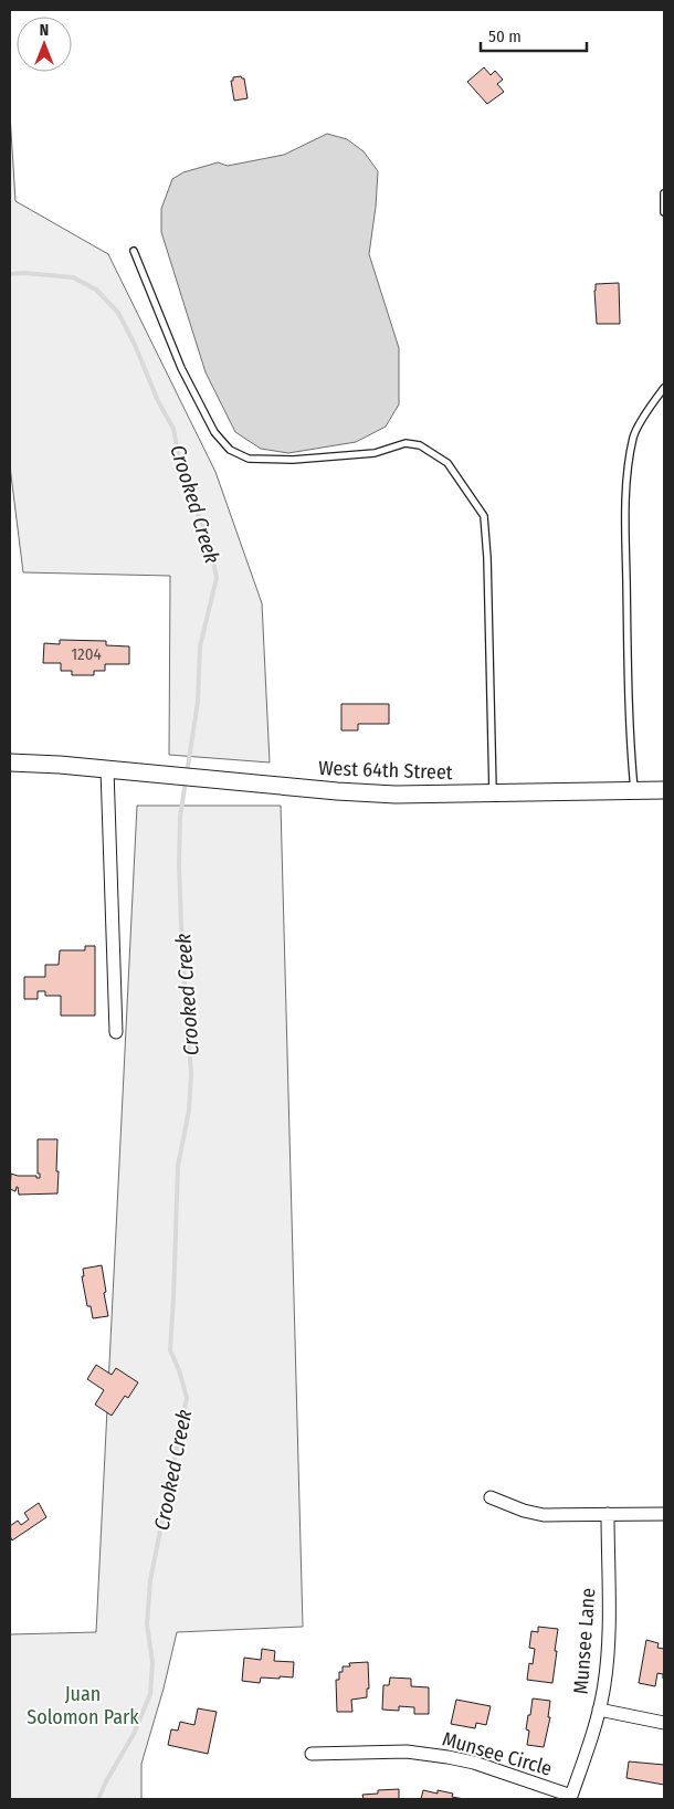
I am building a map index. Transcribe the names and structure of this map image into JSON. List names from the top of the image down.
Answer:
{
  "streets": {
    "street": ["West 64th Street", "Munsee Lane", "Munsee Circle"]
  },
  "crossings": [
    ["Munsee Lane", "Munsee Circle"]
  ],
  "water": ["Crooked Creek"],
  "parks": ["Juan Solomon Park"],
  "house_numbers": ["1204"],
  "scale_bar": "50 m",
  "north": "top"
}
